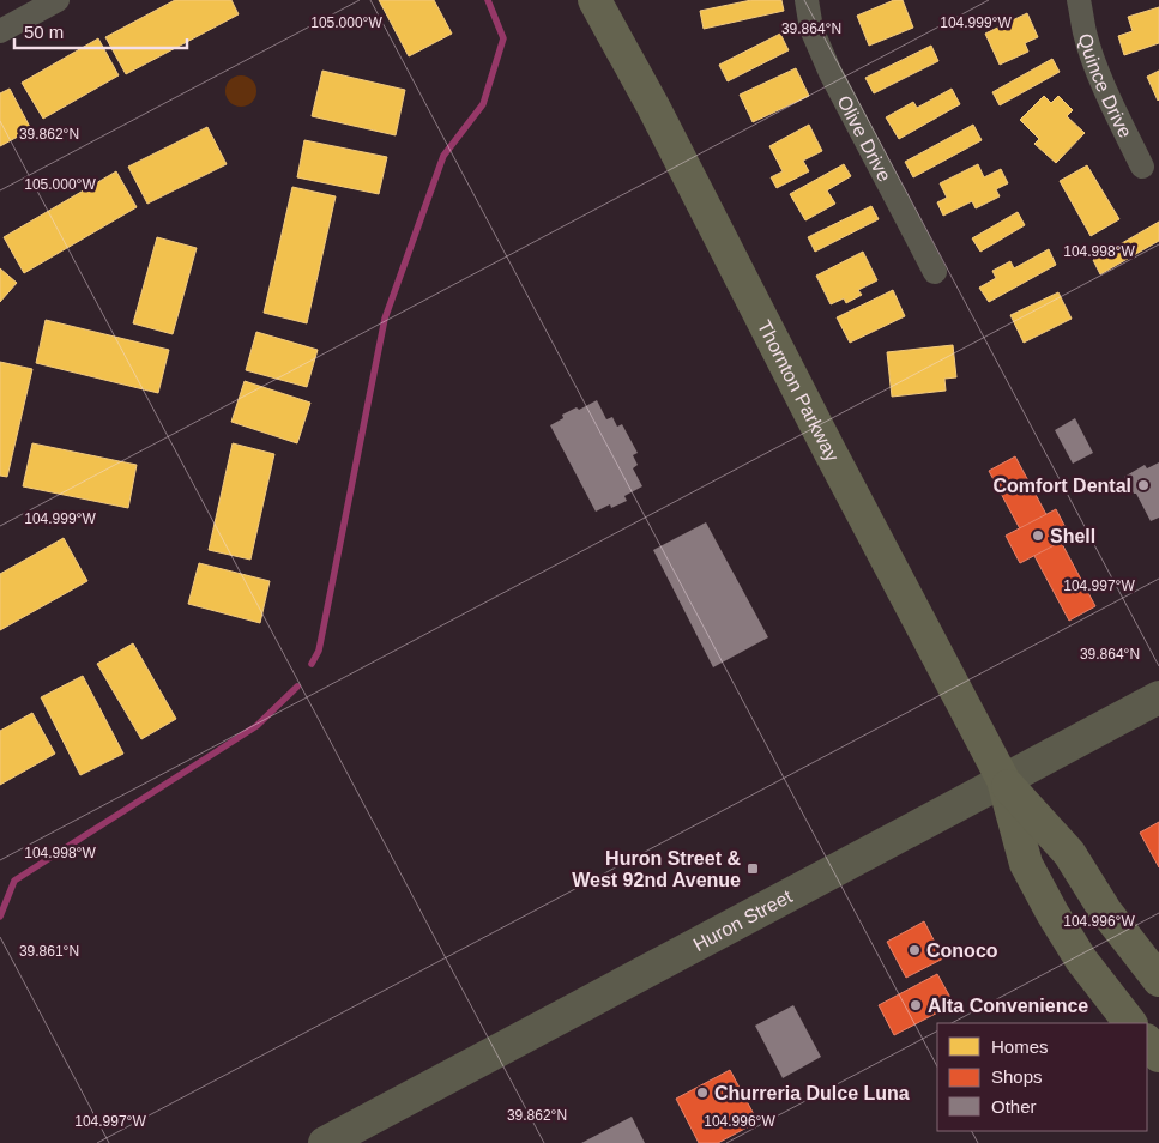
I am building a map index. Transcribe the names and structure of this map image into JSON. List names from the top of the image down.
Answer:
{
  "streets": {
    "main road": ["Thornton Parkway", "Huron Street"],
    "street": ["Quince Drive", "Olive Drive"]
  },
  "crossings": [
    ["Thornton Parkway", "Huron Street"]
  ],
  "places": {
    "other": [
      "Comfort Dental",
      "Shell",
      "Conoco",
      "Alta Convenience",
      "Churreria Dulce Luna"
    ],
    "transit": ["Huron Street & West 92nd Avenue"]
  },
  "legend": ["Homes", "Shops", "Other"],
  "scale_bar": "50 m",
  "coordinates": [
    "105.000°W",
    "104.999°W",
    "39.864°N",
    "39.862°N",
    "104.998°W",
    "104.997°W",
    "104.996°W",
    "39.861°N"
  ]
}
